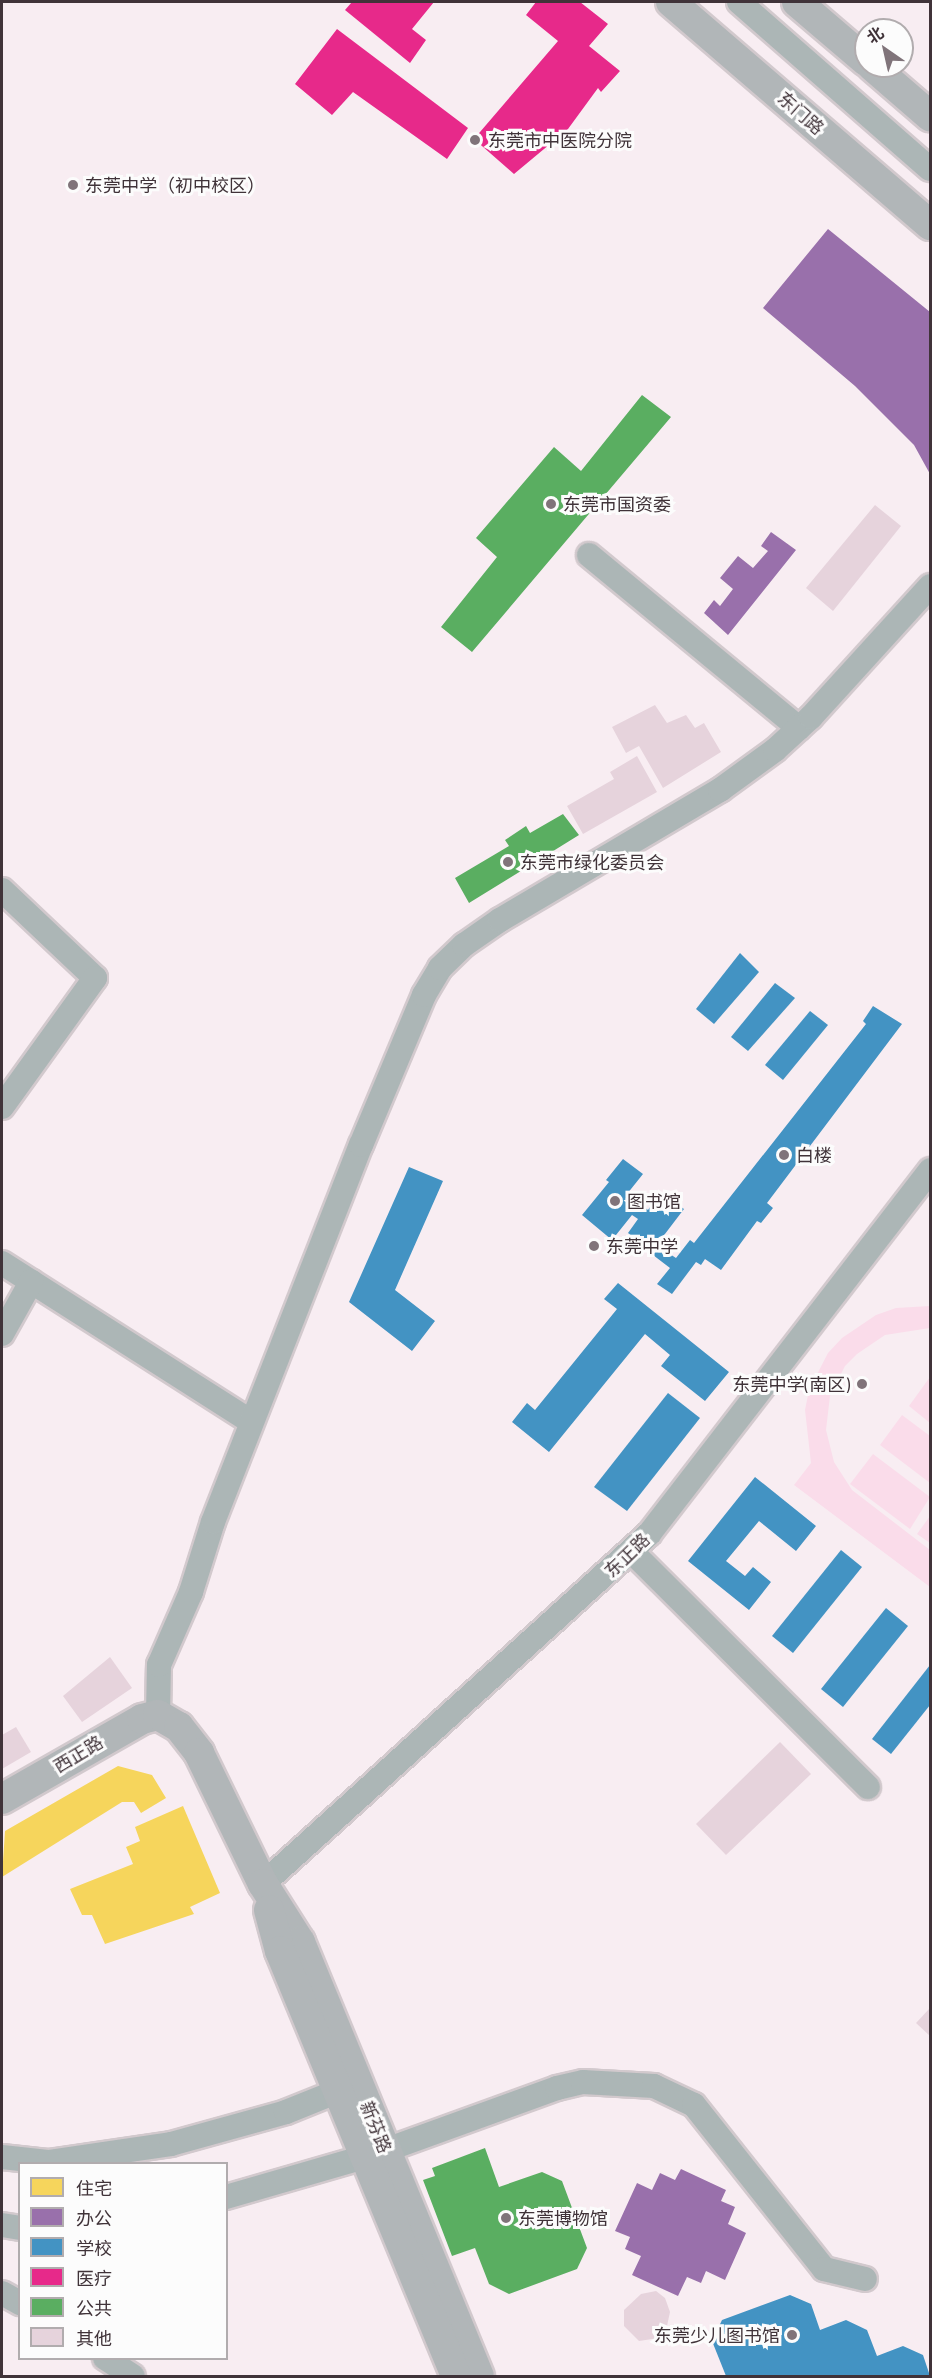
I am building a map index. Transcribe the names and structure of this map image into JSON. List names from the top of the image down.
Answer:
{
  "streets": {
    "main road": ["东门路", "西正路", "新芬路"],
    "street": ["东正路"]
  },
  "crossings": [
    ["东正路", "新芬路"],
    ["西正路", "新芬路"]
  ],
  "places": [
    "东莞市中医院分院",
    "东莞中学（初中校区）",
    "东莞市国资委",
    "东莞市绿化委员会",
    "白楼",
    "图书馆",
    "东莞中学",
    "东莞中学(南区)",
    "东莞博物馆",
    "东莞少儿图书馆"
  ],
  "legend": [
    "住宅",
    "办公",
    "学校",
    "医疗",
    "公共",
    "其他"
  ],
  "north": "top left"
}
